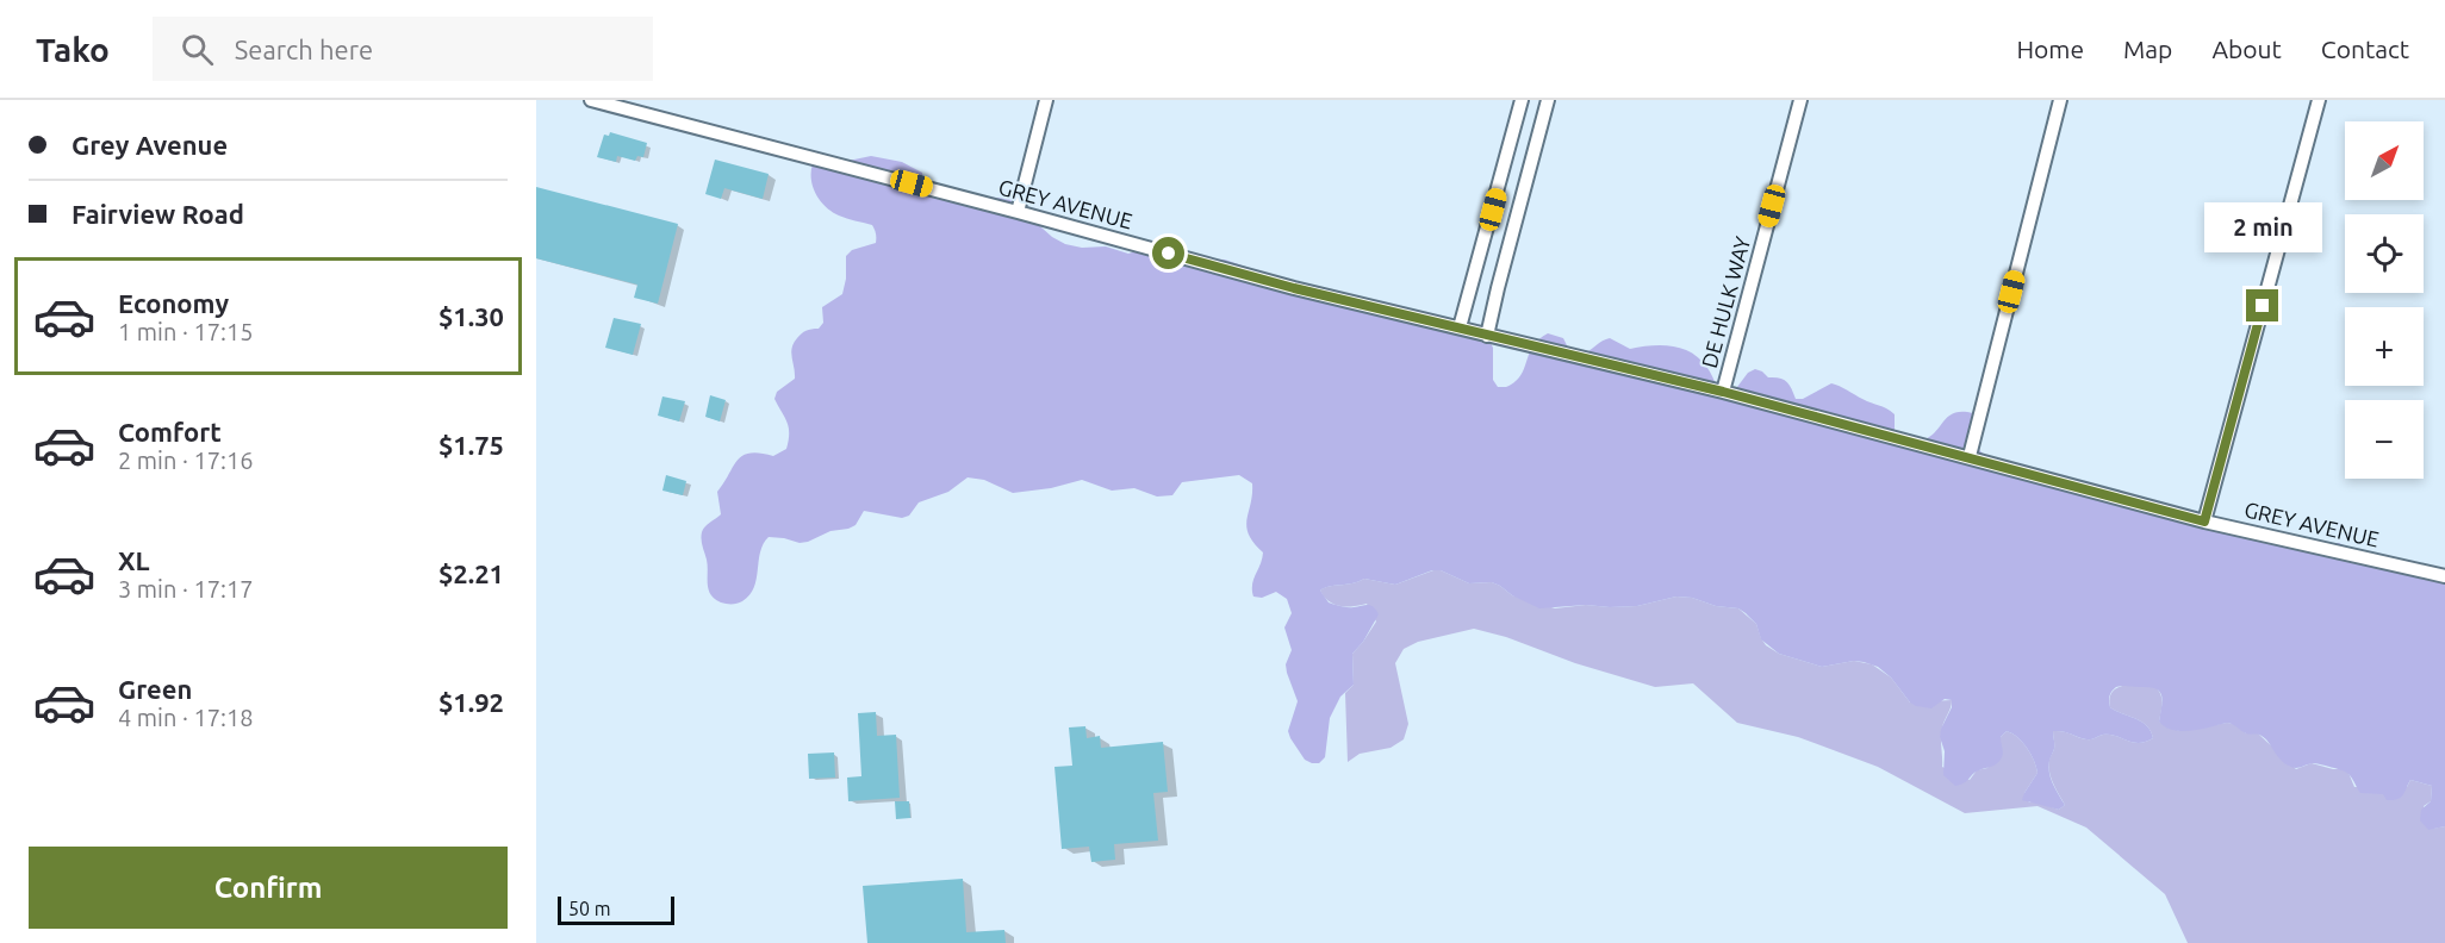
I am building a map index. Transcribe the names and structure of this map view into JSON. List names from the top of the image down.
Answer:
{
  "streets": {
    "street": ["GREY AVENUE", "DE HULK WAY"]
  },
  "crossings": [
    ["GREY AVENUE", "DE HULK WAY"]
  ],
  "scale_bar": "50 m",
  "north": "top right",
  "page": {
    "header": "Tako",
    "search": "Search here",
    "nav": [
      "Home",
      "Map",
      "About",
      "Contact"
    ],
    "banner": ["Grey Avenue", "Fairview Road"],
    "map_buttons": ["+", "−"],
    "bubble": "2 min",
    "list": [
      {
        "name": "Economy",
        "note": "1 min · 17:15",
        "value": "$1.30"
      },
      {
        "name": "Comfort",
        "note": "2 min · 17:16",
        "value": "$1.75"
      },
      {
        "name": "XL",
        "note": "3 min · 17:17",
        "value": "$2.21"
      },
      {
        "name": "Green",
        "note": "4 min · 17:18",
        "value": "$1.92"
      }
    ],
    "buttons": "Confirm",
    "scale": "50 m"
  }
}
